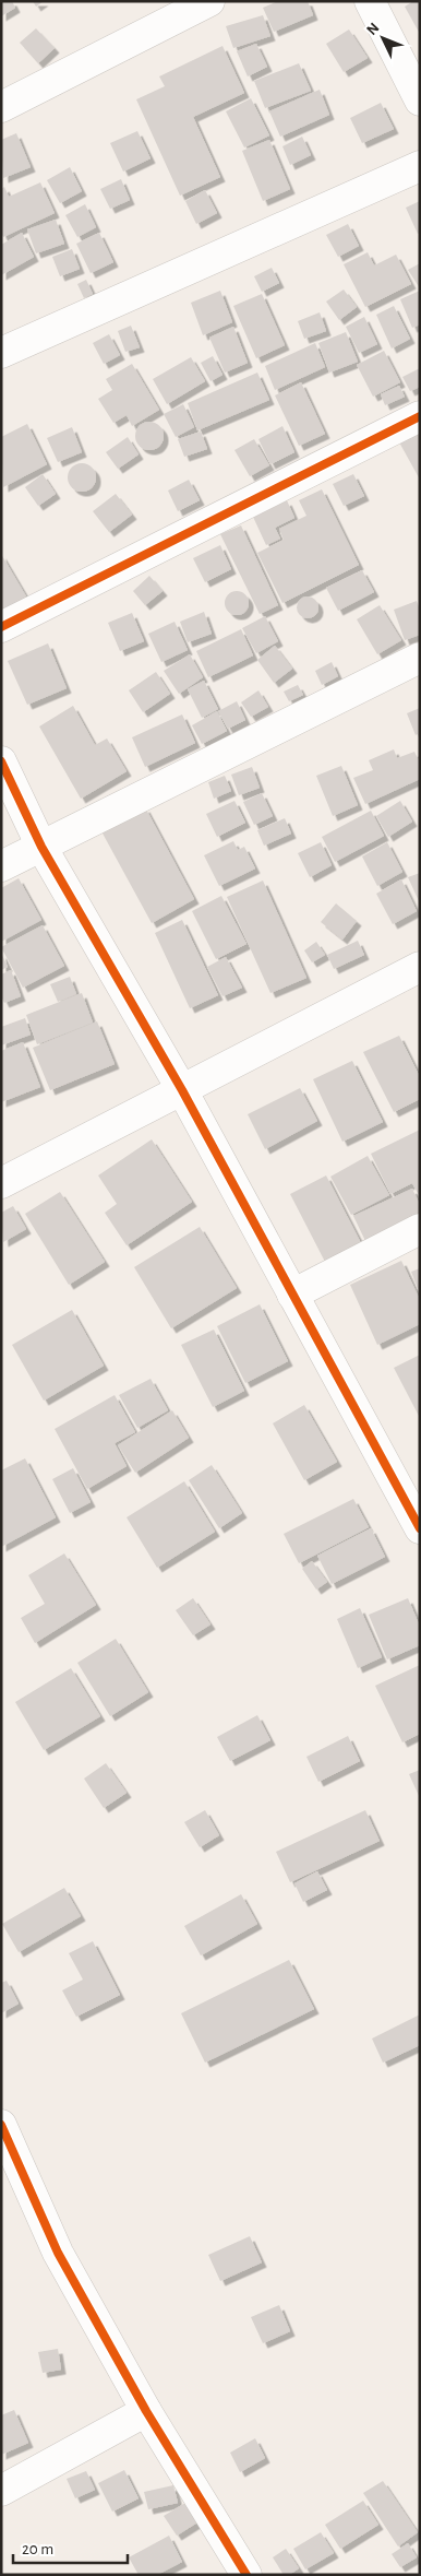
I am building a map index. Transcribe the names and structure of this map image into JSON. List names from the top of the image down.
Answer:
{
  "scale_bar": "20 m",
  "north": "top left"
}
